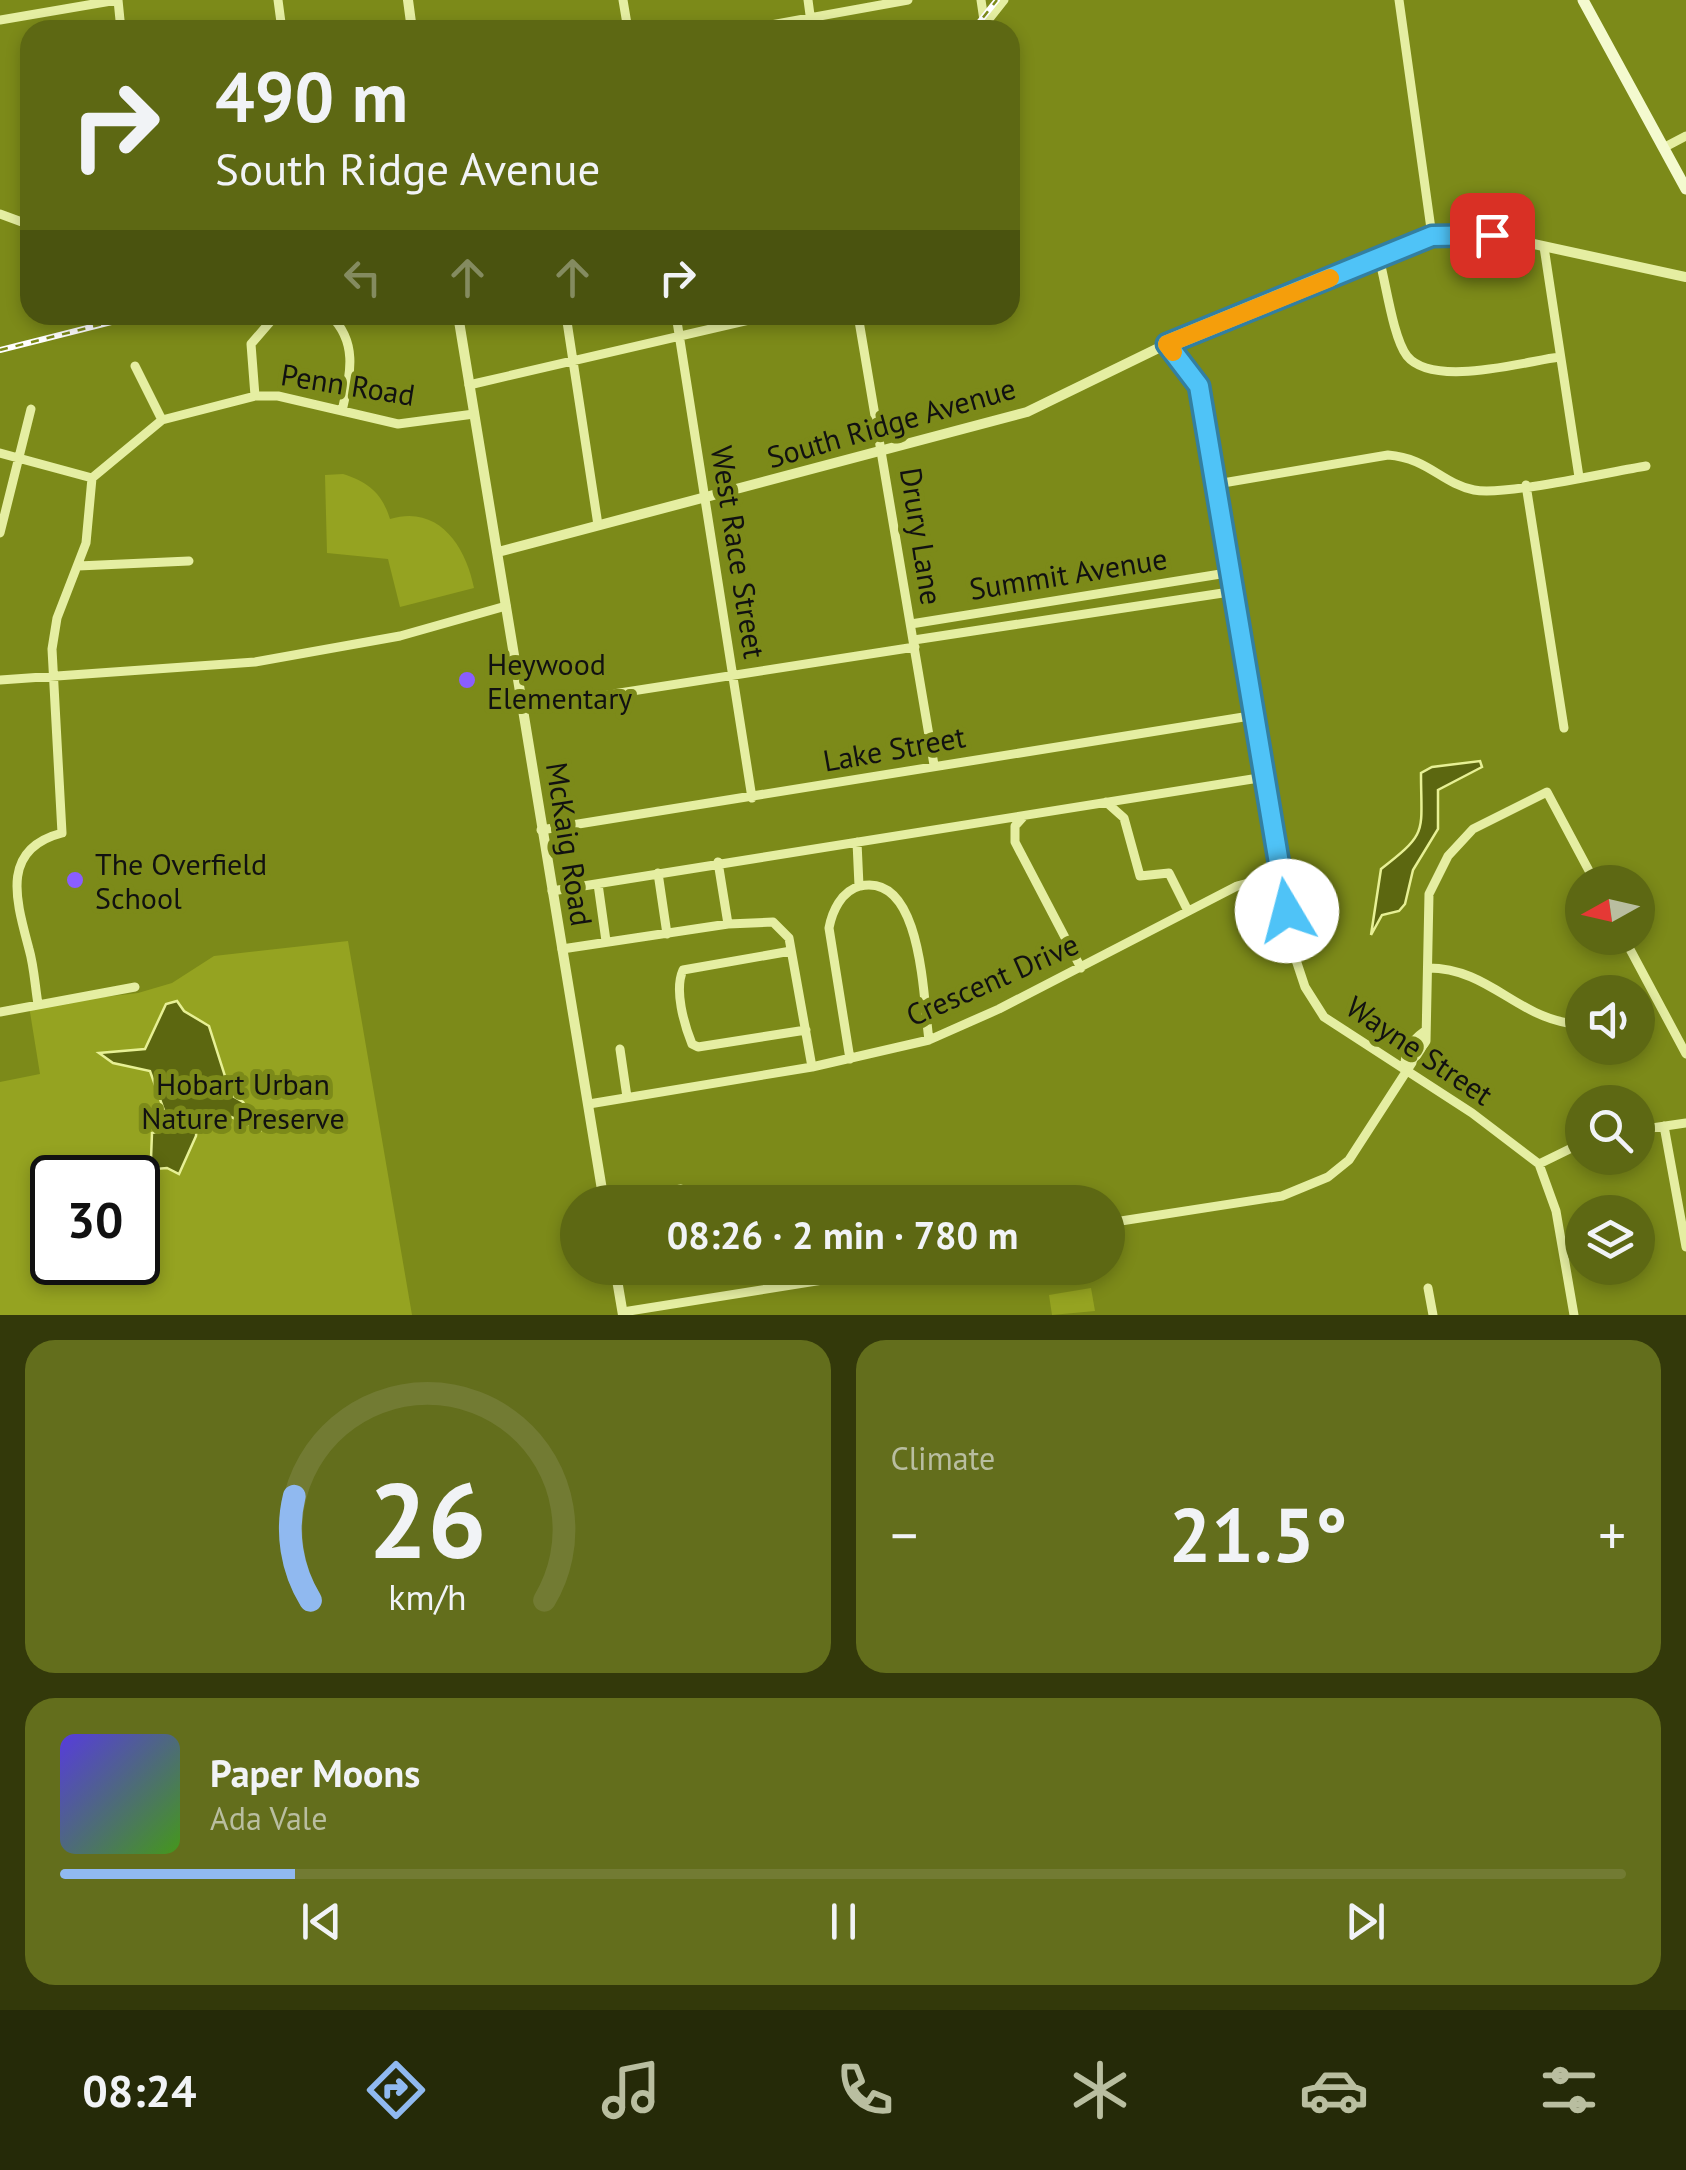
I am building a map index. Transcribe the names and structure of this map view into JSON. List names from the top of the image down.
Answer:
{
  "streets": {
    "street": [
      "Penn Road",
      "South Ridge Avenue",
      "Drury Lane",
      "West Race Street",
      "Summit Avenue",
      "Lake Street",
      "McKaig Road",
      "Crescent Drive",
      "Wayne Street"
    ]
  },
  "crossings": [
    ["Penn Road", "McKaig Road"],
    ["South Ridge Avenue", "Drury Lane"],
    ["South Ridge Avenue", "West Race Street"],
    ["South Ridge Avenue", "McKaig Road"],
    ["South Ridge Avenue", "Wayne Street"],
    ["Drury Lane", "Summit Avenue"],
    ["Drury Lane", "Lake Street"],
    ["West Race Street", "Summit Avenue"],
    ["West Race Street", "Lake Street"],
    ["Summit Avenue", "McKaig Road"],
    ["Summit Avenue", "Wayne Street"],
    ["Lake Street", "McKaig Road"],
    ["Lake Street", "Wayne Street"],
    ["McKaig Road", "Crescent Drive"],
    ["Crescent Drive", "Wayne Street"]
  ],
  "parks": ["Hobart Urban Nature Preserve"],
  "places": ["Heywood Elementary", "The Overfield School"],
  "north": "left",
  "page": {
    "turn": ["490 m", "South Ridge Avenue"],
    "limit": "30",
    "trip": "08:26 · 2 min · 780 m",
    "tile": "Climate",
    "heat": ["−", "21.5°", "+"],
    "song": ["Paper Moons", "Ada Vale"],
    "tabs": "08:24",
    "gauge": ["26", "km/h"]
  }
}
